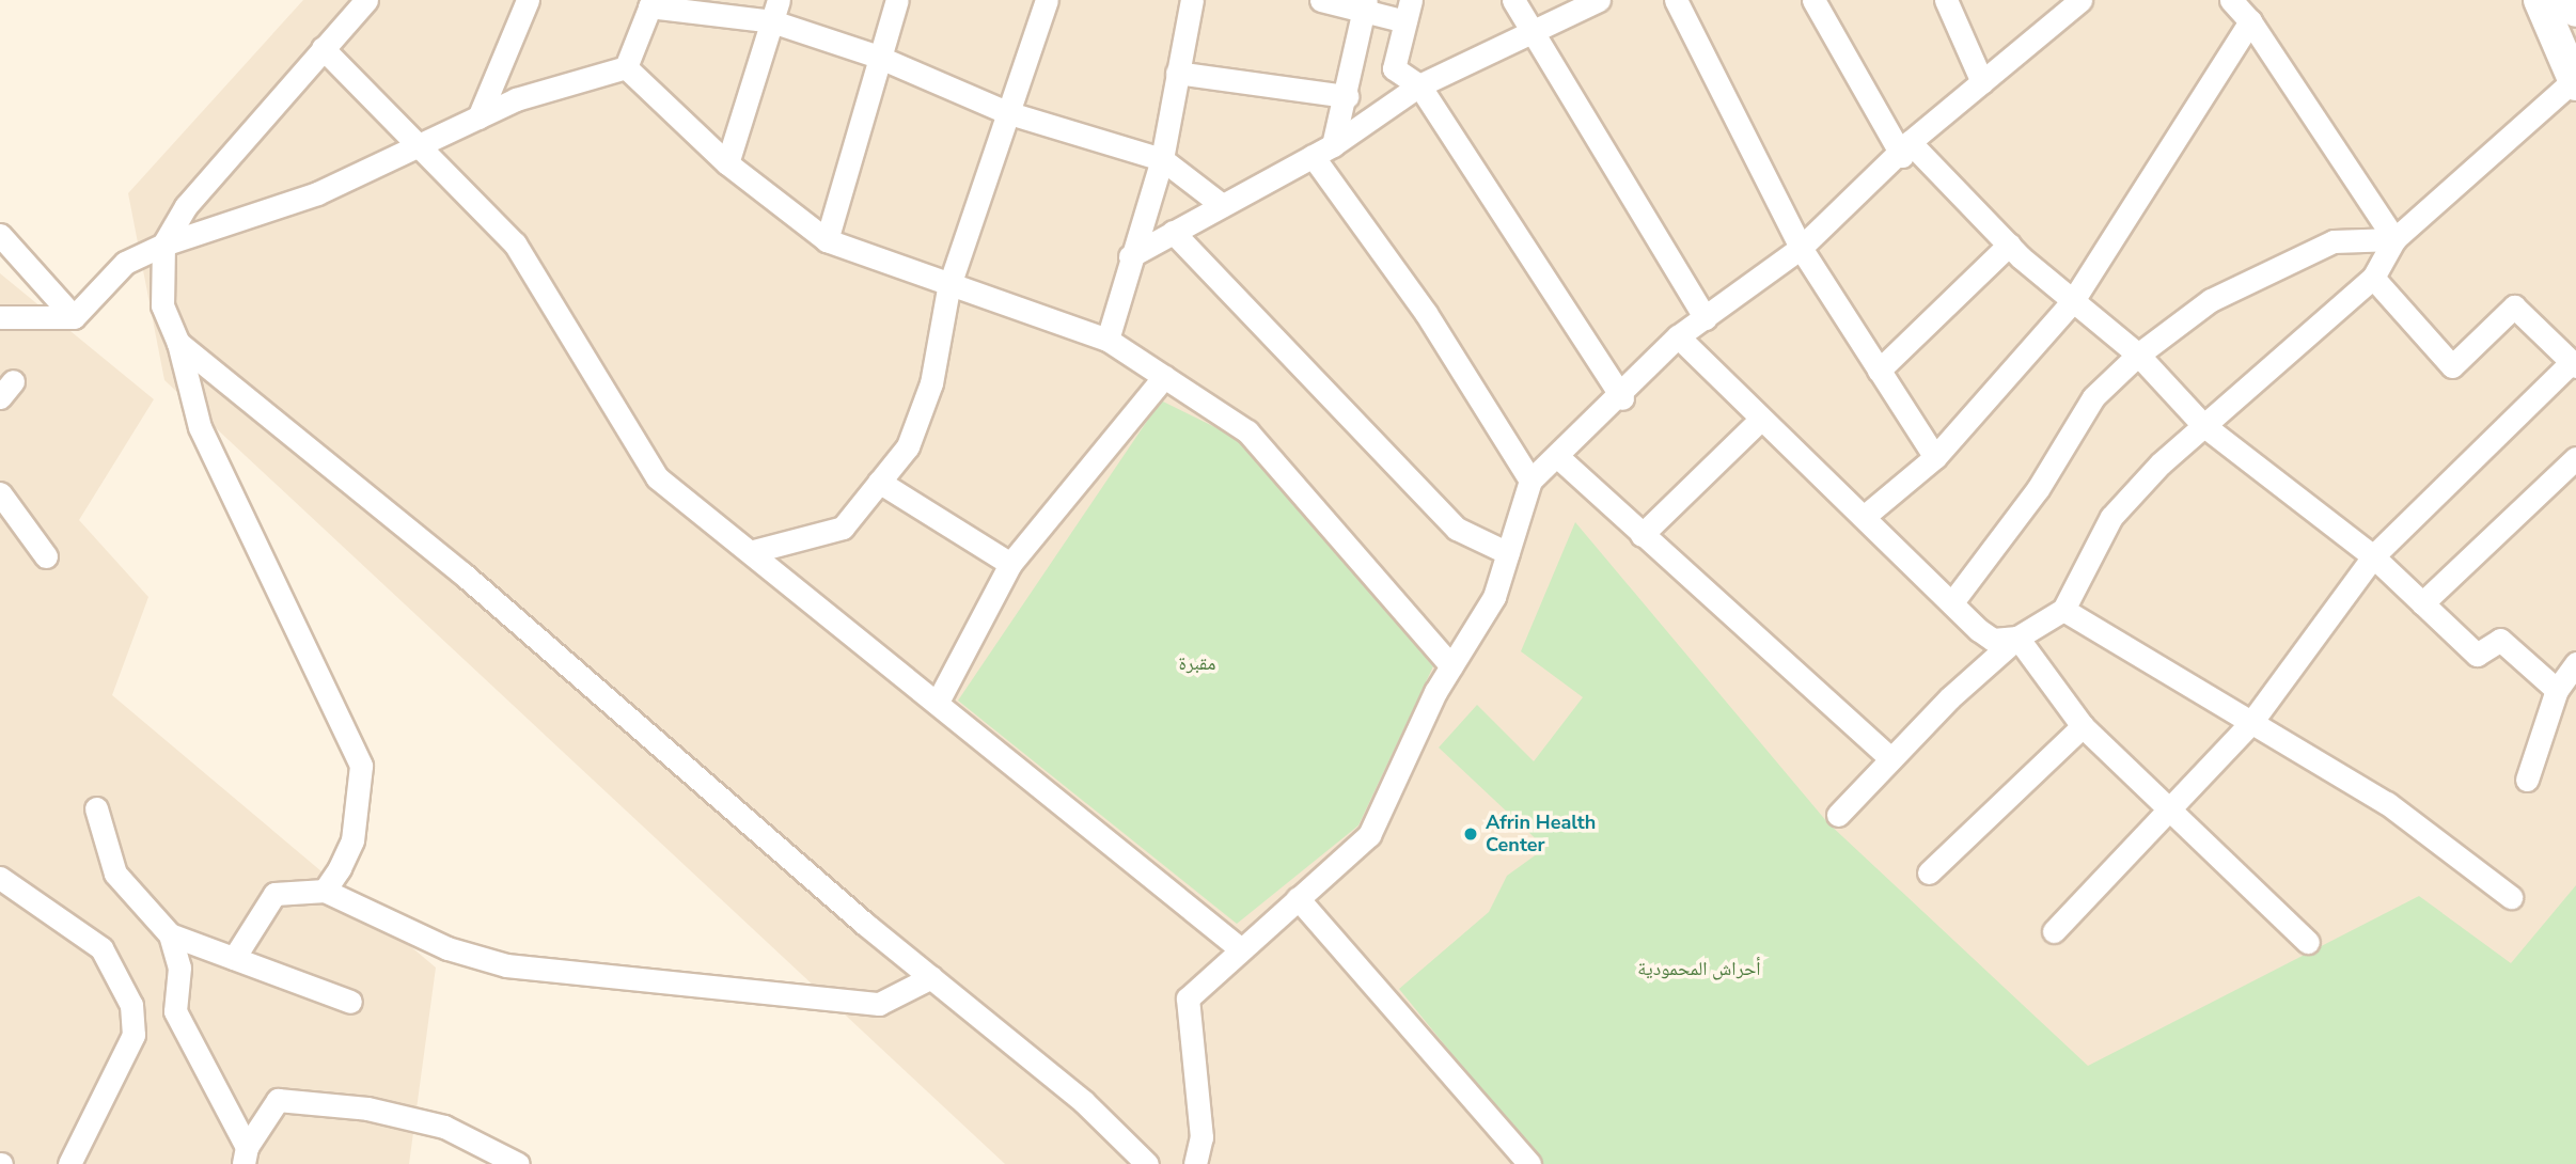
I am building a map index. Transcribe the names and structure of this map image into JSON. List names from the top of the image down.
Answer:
{
  "parks": ["مقبرة", "أحراش المحمودية"],
  "places": ["Afrin Health Center"]
}
